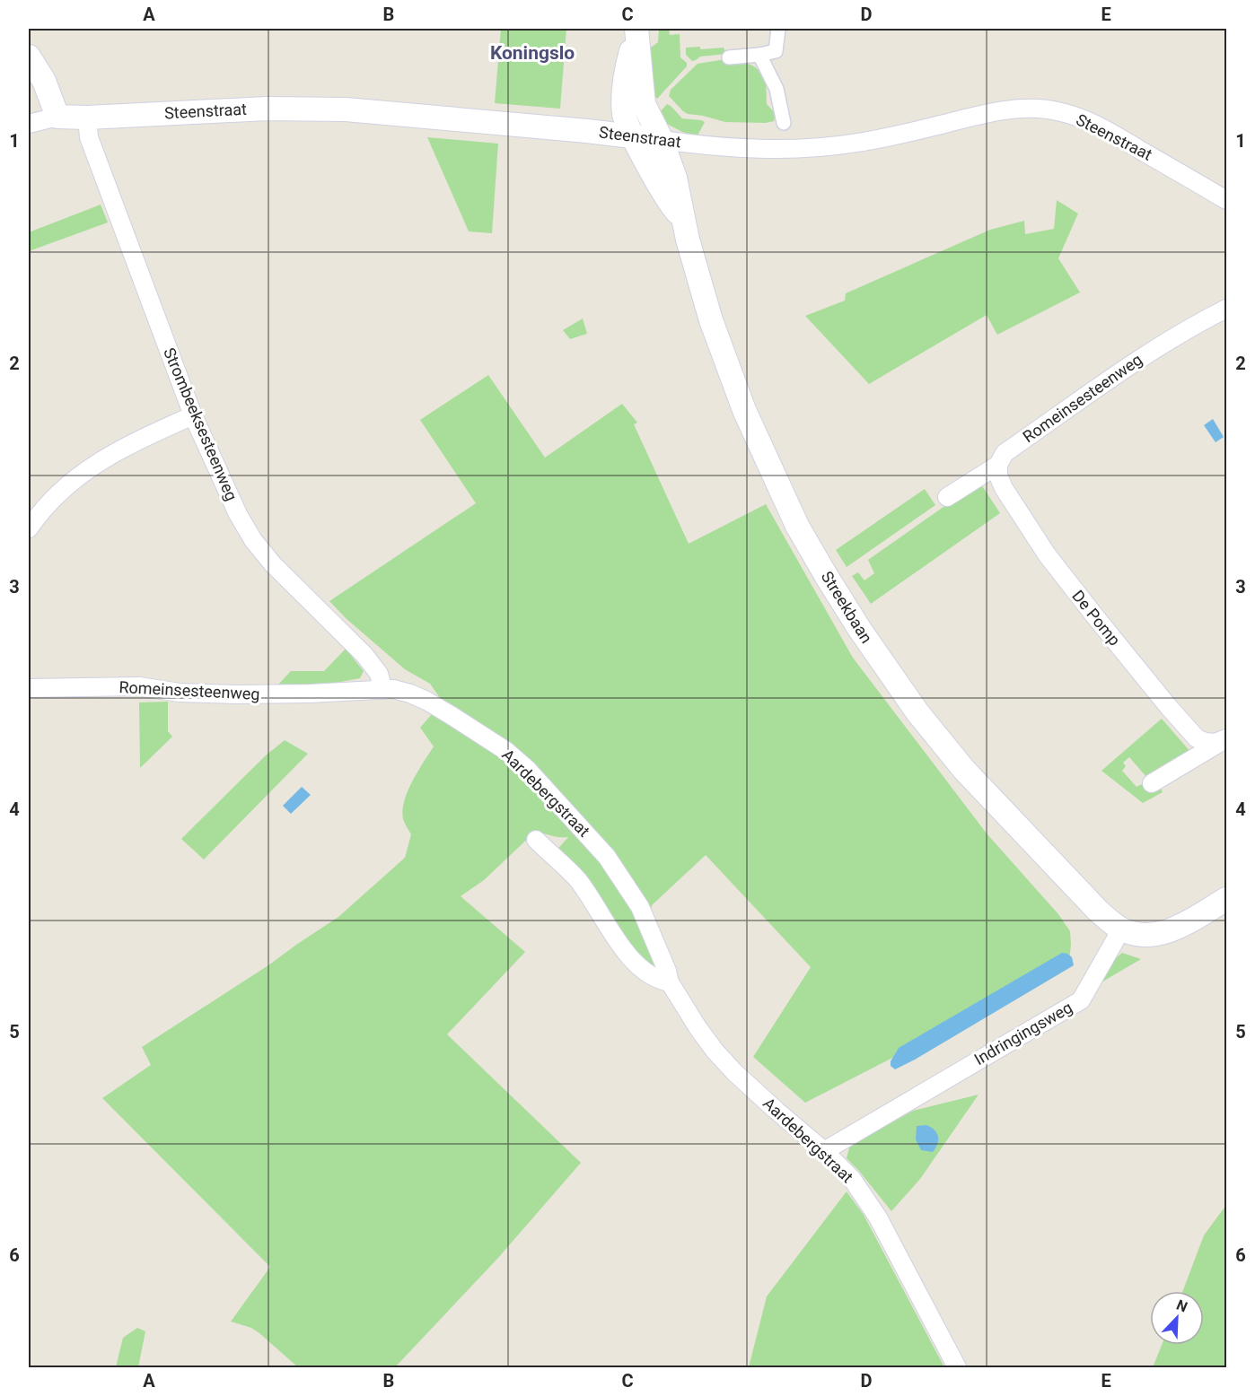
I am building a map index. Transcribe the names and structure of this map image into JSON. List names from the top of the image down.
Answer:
{
  "streets": {
    "street": [
      "Steenstraat",
      "Romeinsesteenweg",
      "Strombeeksesteenweg",
      "Streekbaan",
      "De Pomp",
      "Aardebergstraat",
      "Indringingsweg"
    ]
  },
  "crossings": [
    ["Steenstraat", "Strombeeksesteenweg"],
    ["Steenstraat", "Streekbaan"],
    ["Romeinsesteenweg", "Strombeeksesteenweg"],
    ["Romeinsesteenweg", "De Pomp"],
    ["Romeinsesteenweg", "Aardebergstraat"],
    ["Strombeeksesteenweg", "Aardebergstraat"],
    ["Streekbaan", "Indringingsweg"],
    ["Aardebergstraat", "Indringingsweg"]
  ],
  "districts": ["Koningslo"],
  "north": "top right",
  "grid": {
    "columns": [
      "A",
      "B",
      "C",
      "D",
      "E"
    ],
    "rows": [
      "1",
      "2",
      "3",
      "4",
      "5",
      "6"
    ]
  }
}
